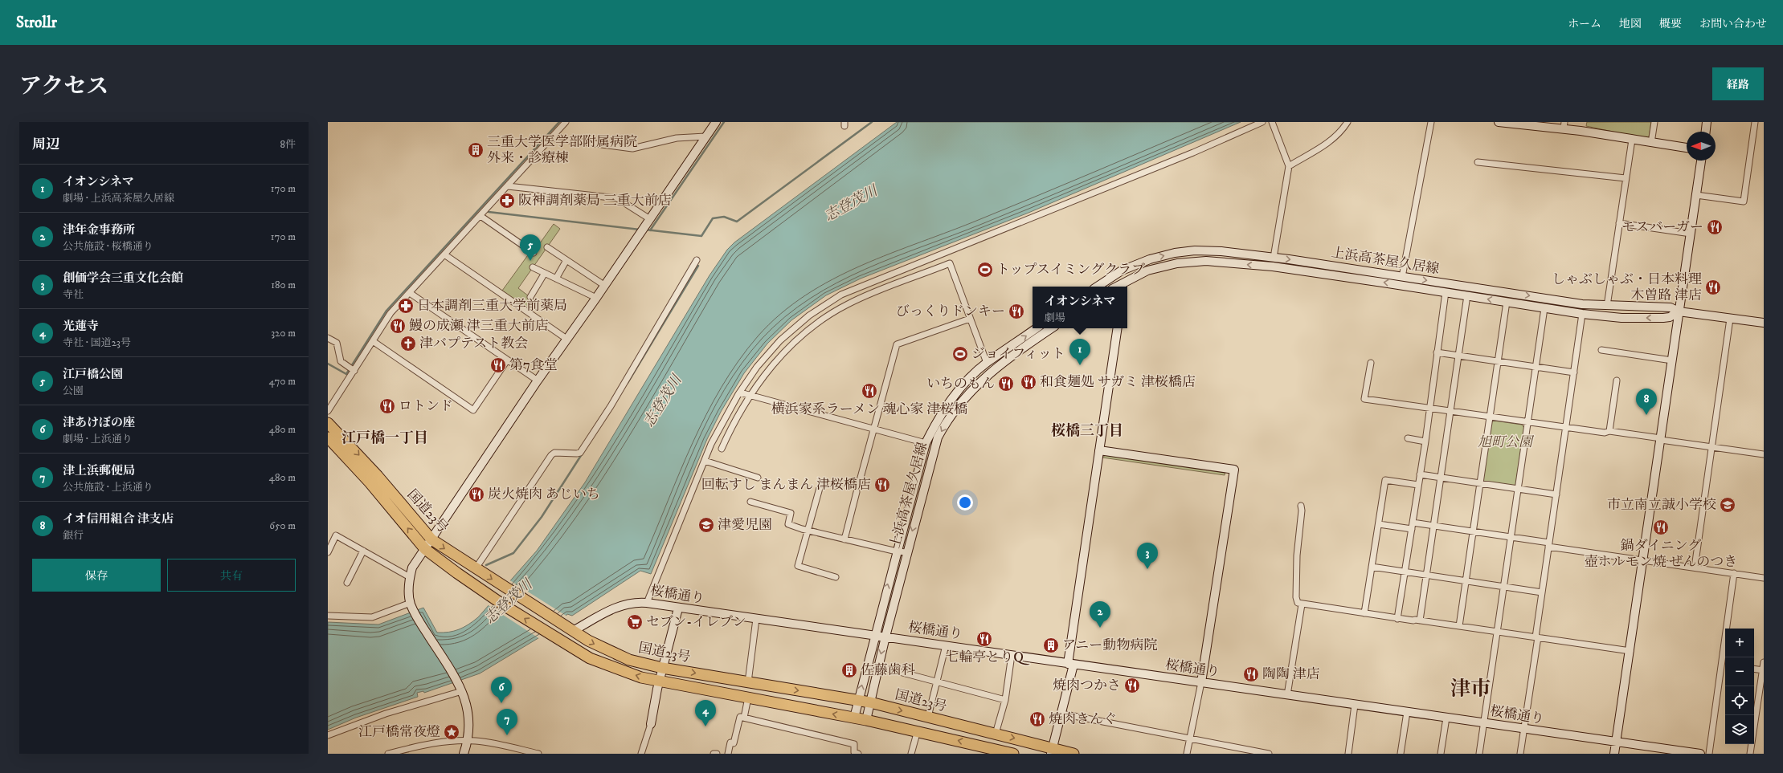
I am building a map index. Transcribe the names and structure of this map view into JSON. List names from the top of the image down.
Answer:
{
  "streets": {
    "highway": ["国道23号"],
    "street": ["上浜高茶屋久居線", "桜橋通り"]
  },
  "crossings": [
    ["上浜高茶屋久居線", "国道23号"],
    ["上浜高茶屋久居線", "桜橋通り"],
    ["国道23号", "桜橋通り"]
  ],
  "districts": ["桜橋三丁目", "江戸橋一丁目", "津市"],
  "water": ["志登茂川"],
  "parks": ["旭町公園"],
  "places": {
    "building": ["三重大学医学部附属病院 外来・診療棟", "アニー動物病院", "佐藤歯科"],
    "pharmacy": ["阪神調剤薬局 三重大前店", "日本調剤三重大学前薬局"],
    "restaurant": [
      "モスバーガー",
      "しゃぶしゃぶ・日本料理 木曽路 津店",
      "びっくりドンキー",
      "鰻の成瀬 津三重大前店",
      "第7食堂",
      "和食麺処 サガミ 津桜橋店",
      "いちのもん",
      "横浜家系ラーメン 魂心家 津桜橋",
      "ロトンド",
      "回転すし まんまん 津桜橋店",
      "炭火焼肉 あじいち",
      "鍋ダイニング 壺ホルモン焼 ぜんのつき",
      "七輪亭とりQ",
      "陶陶 津店",
      "焼肉つかさ",
      "焼肉きんぐ"
    ],
    "sports": ["トップスイミングクラブ", "ジョイフィット"],
    "church": ["津バプテスト教会"],
    "school or university": ["市立南立誠小学校", "津愛児園"],
    "supermarket": ["セブン-イレブン"],
    "place": ["江戸橋常夜燈"]
  },
  "north": "left",
  "page": {
    "header": "Strollr",
    "nav": [
      "ホーム",
      "地図",
      "概要",
      "お問い合わせ"
    ],
    "title": "アクセス",
    "buttons": [
      "経路",
      ["保存", "共有"]
    ],
    "heading": ["周辺", "8件"],
    "list": [
      {
        "mark": "1",
        "name": "イオンシネマ",
        "note": "劇場 · 上浜高茶屋久居線",
        "value": "170 m"
      },
      {
        "mark": "2",
        "name": "津年金事務所",
        "note": "公共施設 · 桜橋通り",
        "value": "170 m"
      },
      {
        "mark": "3",
        "name": "創価学会三重文化会館",
        "note": "寺社",
        "value": "180 m"
      },
      {
        "mark": "4",
        "name": "光蓮寺",
        "note": "寺社 · 国道23号",
        "value": "320 m"
      },
      {
        "mark": "5",
        "name": "江戸橋公園",
        "note": "公園",
        "value": "470 m"
      },
      {
        "mark": "6",
        "name": "津あけぼの座",
        "note": "劇場 · 上浜通り",
        "value": "480 m"
      },
      {
        "mark": "7",
        "name": "津上浜郵便局",
        "note": "公共施設 · 上浜通り",
        "value": "480 m"
      },
      {
        "mark": "8",
        "name": "イオ信用組合 津支店",
        "note": "銀行",
        "value": "650 m"
      }
    ],
    "pins": [
      "5",
      "1",
      "8",
      "3",
      "2",
      "6",
      "4",
      "7"
    ],
    "popup": ["イオンシネマ", "劇場"],
    "map_buttons": ["+", "−"]
  }
}
